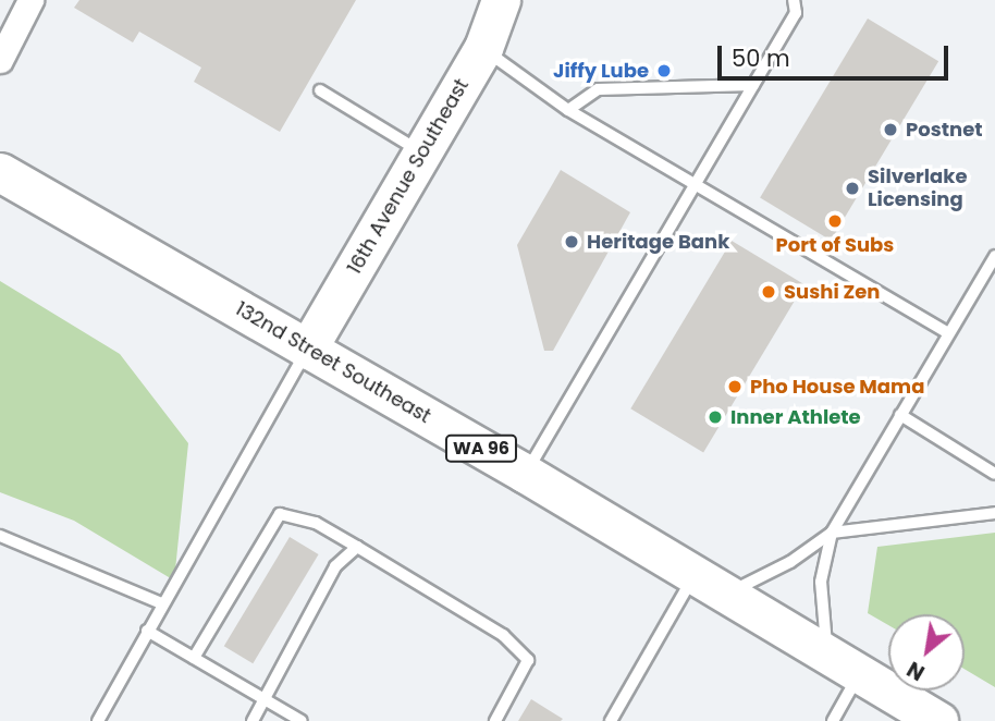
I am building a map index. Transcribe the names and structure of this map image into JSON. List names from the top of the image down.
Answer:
{
  "streets": {
    "main road": ["16th Avenue Southeast", "132nd Street Southeast", "WA 96"]
  },
  "crossings": [
    ["16th Avenue Southeast", "132nd Street Southeast"]
  ],
  "places": [
    "Jiffy Lube",
    "Postnet",
    "Silverlake Licensing",
    "Port of Subs",
    "Heritage Bank",
    "Sushi Zen",
    "Pho House Mama",
    "Inner Athlete"
  ],
  "scale_bar": "50 m",
  "north": "bottom left"
}
